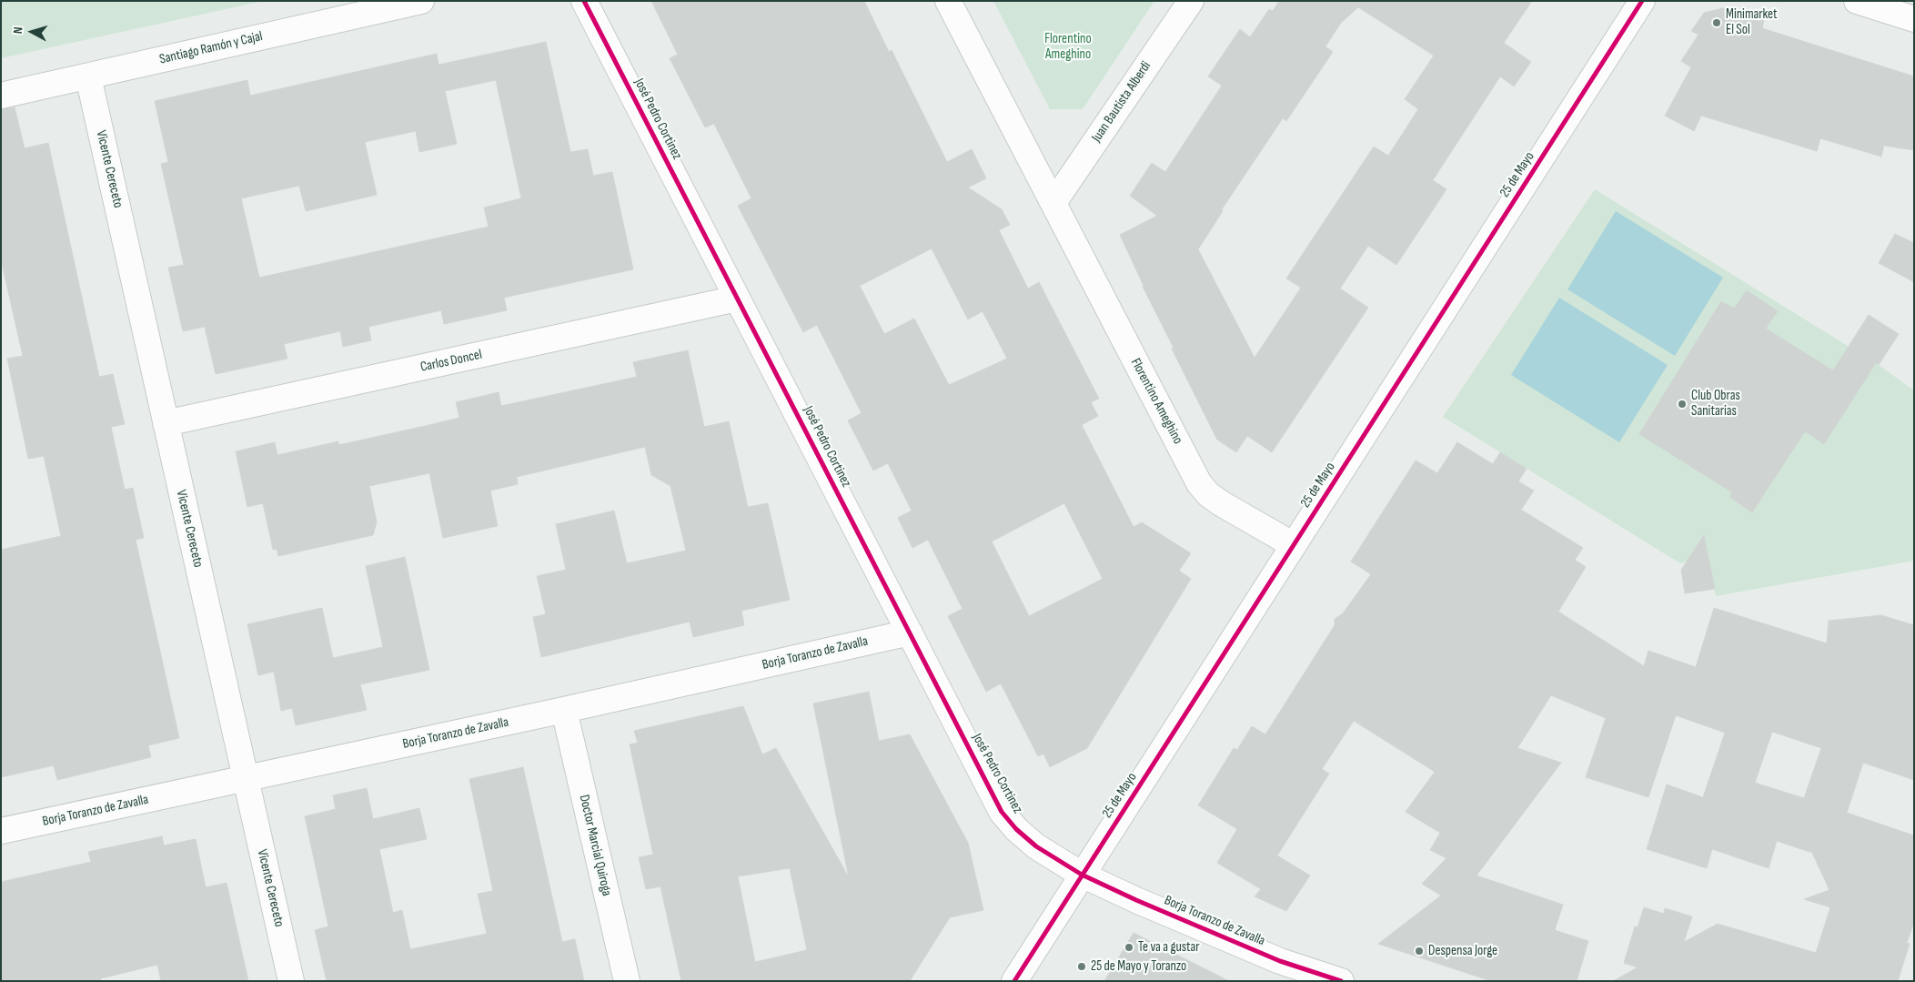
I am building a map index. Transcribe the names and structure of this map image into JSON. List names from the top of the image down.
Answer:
{
  "streets": {
    "street": [
      "Santiago Ramón y Cajal",
      "Juan Bautista Alberdi",
      "José Pedro Cortinez",
      "Vicente Cereceto",
      "25 de Mayo",
      "Carlos Doncel",
      "Florentino Ameghino",
      "Borja Toranzo de Zavalla",
      "Doctor Marcial Quiroga"
    ]
  },
  "crossings": [
    ["Santiago Ramón y Cajal", "Vicente Cereceto"],
    ["Juan Bautista Alberdi", "Florentino Ameghino"],
    ["José Pedro Cortinez", "25 de Mayo"],
    ["José Pedro Cortinez", "Carlos Doncel"],
    ["José Pedro Cortinez", "Borja Toranzo de Zavalla"],
    ["Vicente Cereceto", "Carlos Doncel"],
    ["Vicente Cereceto", "Borja Toranzo de Zavalla"],
    ["25 de Mayo", "Florentino Ameghino"],
    ["25 de Mayo", "Borja Toranzo de Zavalla"],
    ["Borja Toranzo de Zavalla", "Doctor Marcial Quiroga"]
  ],
  "parks": ["Florentino Ameghino"],
  "places": [
    "Minimarket El Sol",
    "Club Obras Sanitarias",
    "Te va a gustar",
    "Despensa Jorge",
    "25 de Mayo y Toranzo"
  ],
  "north": "left"
}
